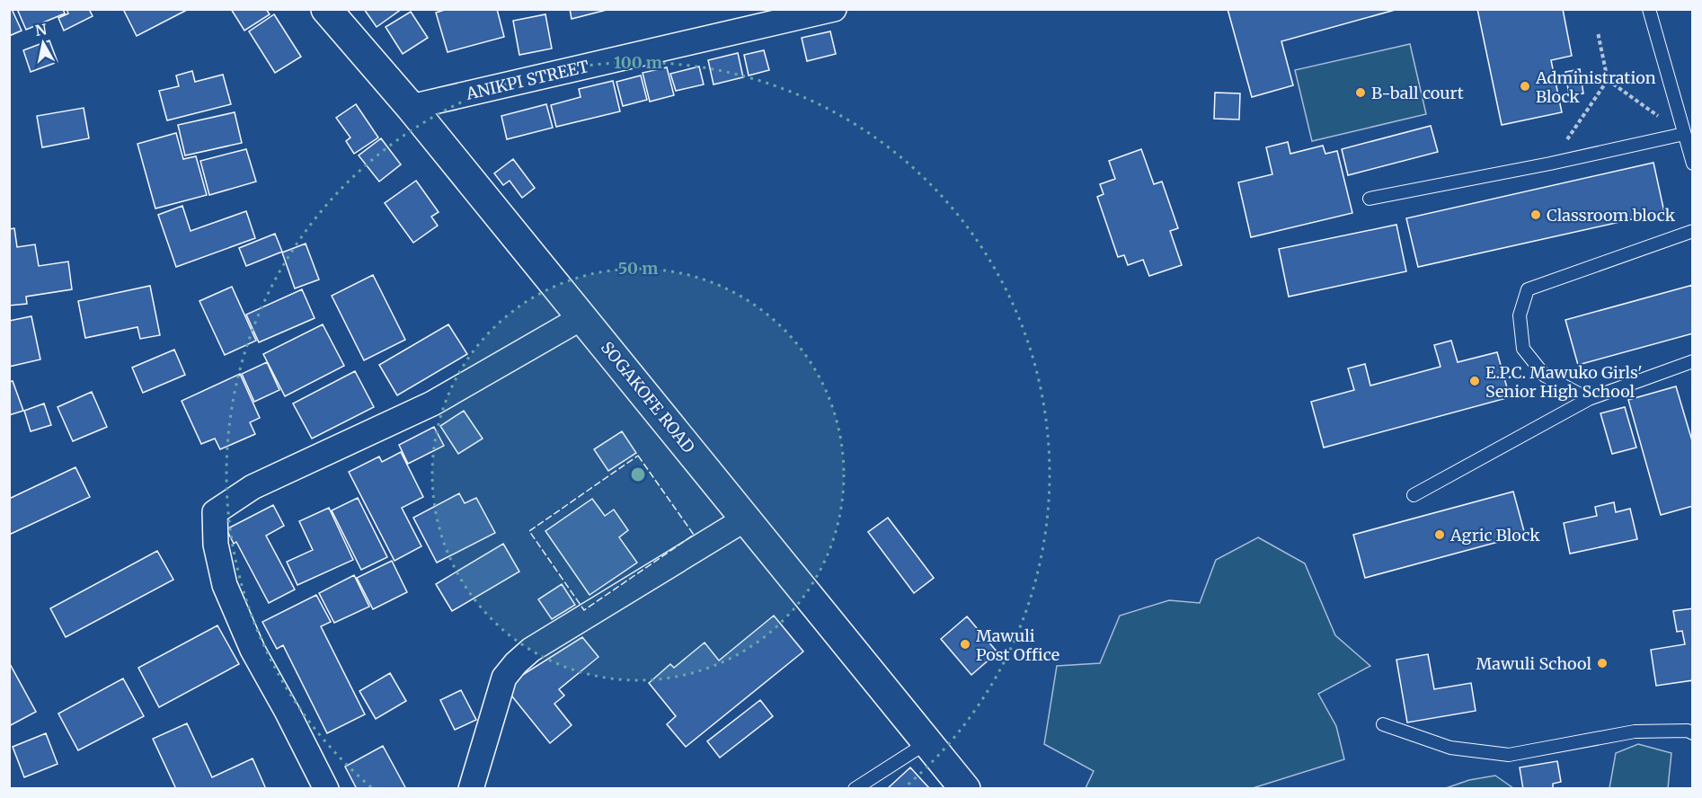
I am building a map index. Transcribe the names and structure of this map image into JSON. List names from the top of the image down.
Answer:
{
  "streets": {
    "main road": ["SOGAKOFE ROAD"],
    "street": ["ANIKPI STREET"]
  },
  "crossings": [
    ["ANIKPI STREET", "SOGAKOFE ROAD"]
  ],
  "places": [
    "Administration Block",
    "B-ball court",
    "Classroom block",
    "E.P.C. Mawuko Girls' Senior High School",
    "Agric Block",
    "Mawuli Post Office",
    "Mawuli School"
  ],
  "north": "top",
  "rings": ["100 m", "50 m"]
}
